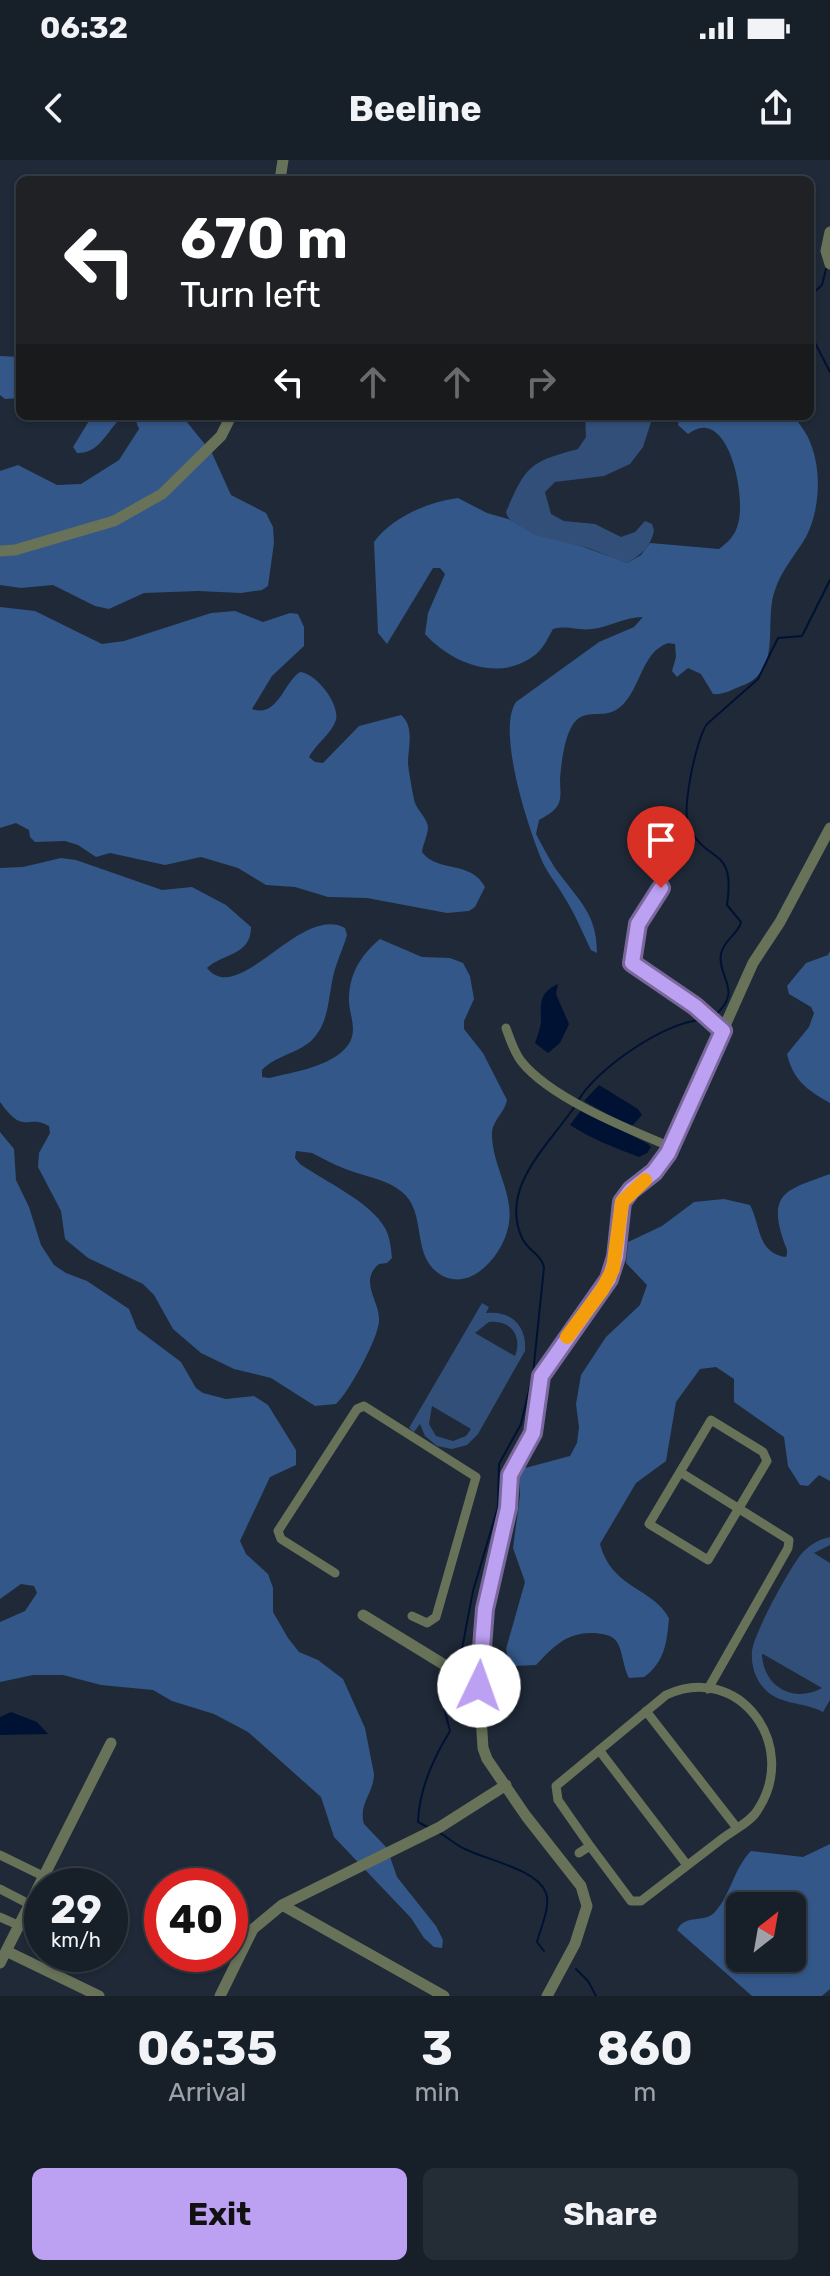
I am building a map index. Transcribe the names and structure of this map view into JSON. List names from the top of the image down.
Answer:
{
  "north": "top right",
  "page": {
    "status": "06:32",
    "header": "Beeline",
    "turn": ["670 m", "Turn left"],
    "speed": "29 km/h",
    "limit": "40",
    "eta": [
      "06:35",
      "Arrival",
      "3",
      "min",
      "860",
      "m"
    ],
    "buttons": ["Exit", "Share"]
  }
}
